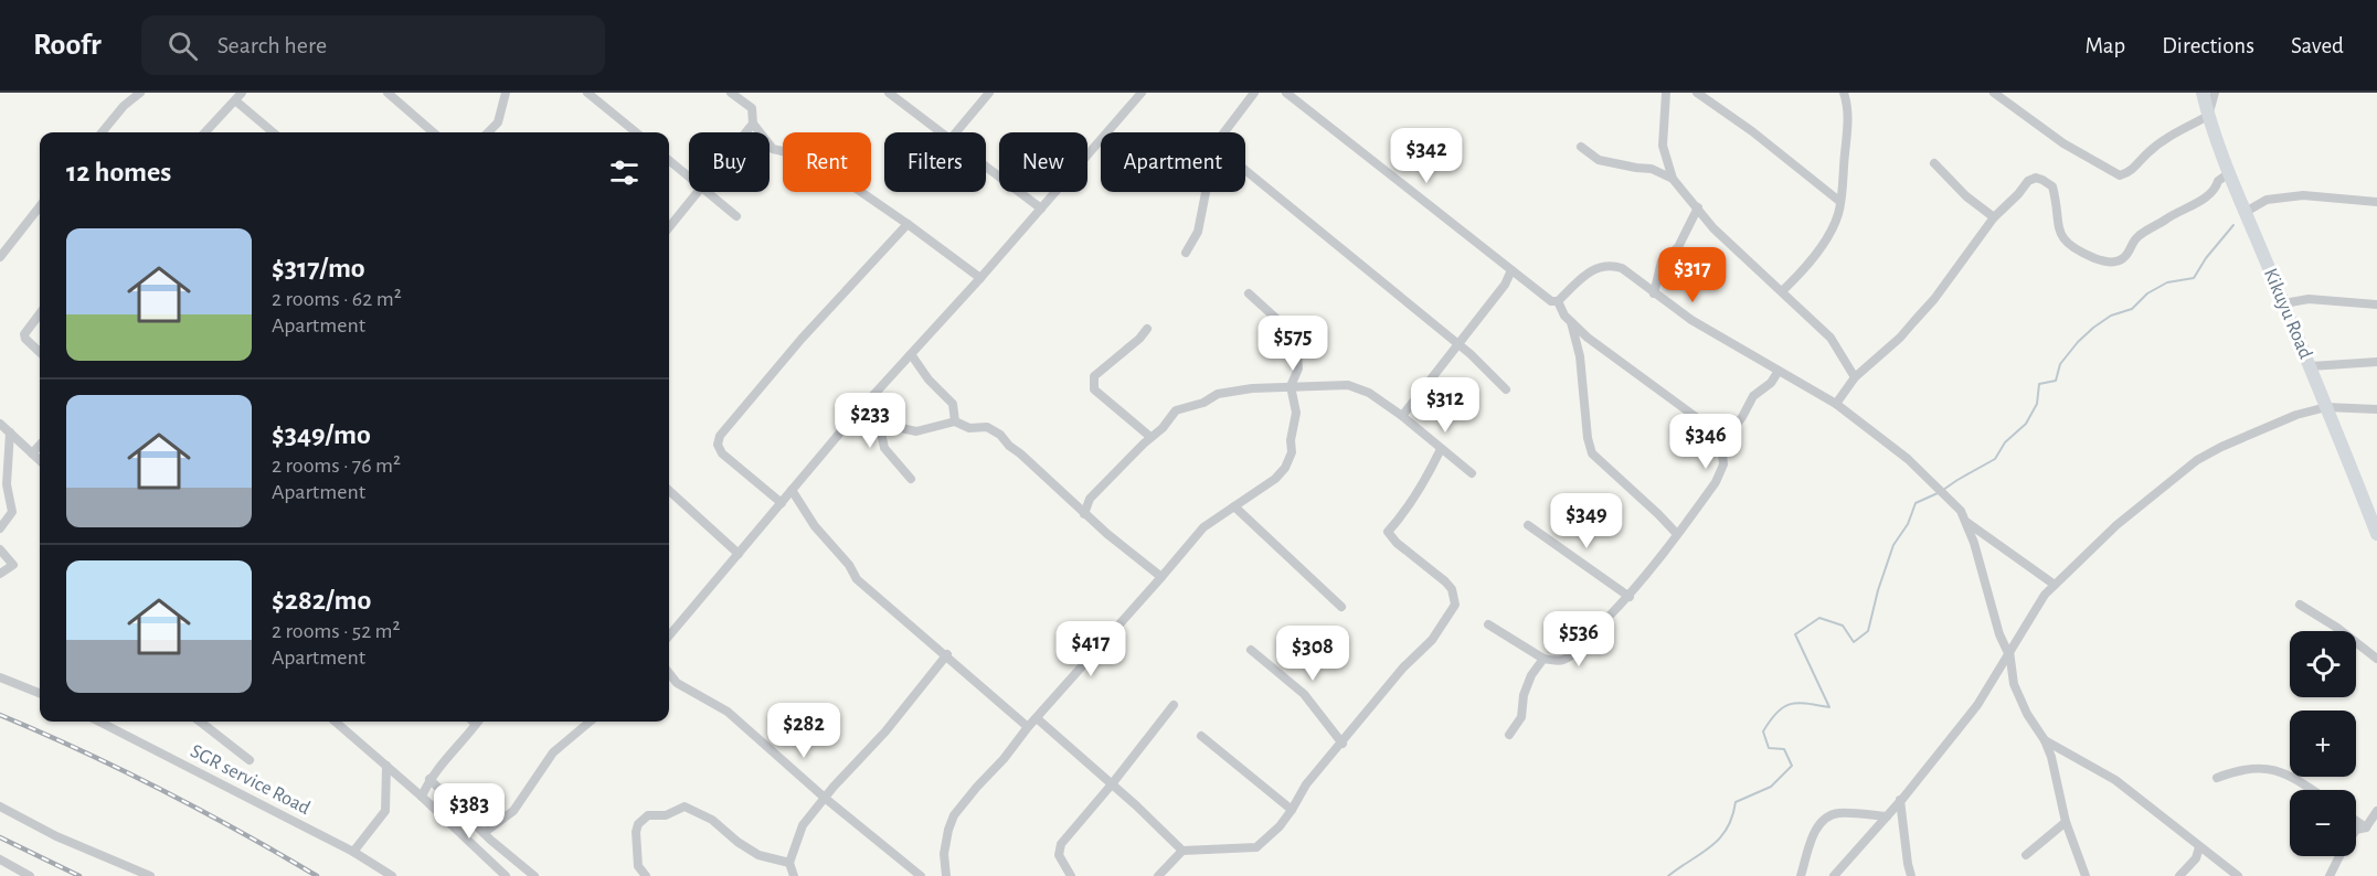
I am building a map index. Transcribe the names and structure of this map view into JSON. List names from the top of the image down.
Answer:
{
  "streets": {
    "main road": ["Kikuyu Road"],
    "street": ["SGR service Road"]
  },
  "page": {
    "header": "Roofr",
    "search": "Search here",
    "nav": ["Map", "Directions", "Saved"],
    "price": [
      "$342",
      "$317",
      "$575",
      "$312",
      "$233",
      "$346",
      "$349",
      "$536",
      "$417",
      "$308",
      "$282",
      "$383"
    ],
    "chip": [
      "Buy",
      "Rent",
      "Filters",
      "New",
      "Apartment"
    ],
    "heading": "12 homes",
    "list": [
      {
        "name": "$317/mo",
        "note": "2 rooms · 62 m² · Apartment"
      },
      {
        "name": "$349/mo",
        "note": "2 rooms · 76 m² · Apartment"
      },
      {
        "name": "$282/mo",
        "note": "2 rooms · 52 m² · Apartment"
      }
    ],
    "map_buttons": ["+", "−"]
  }
}
